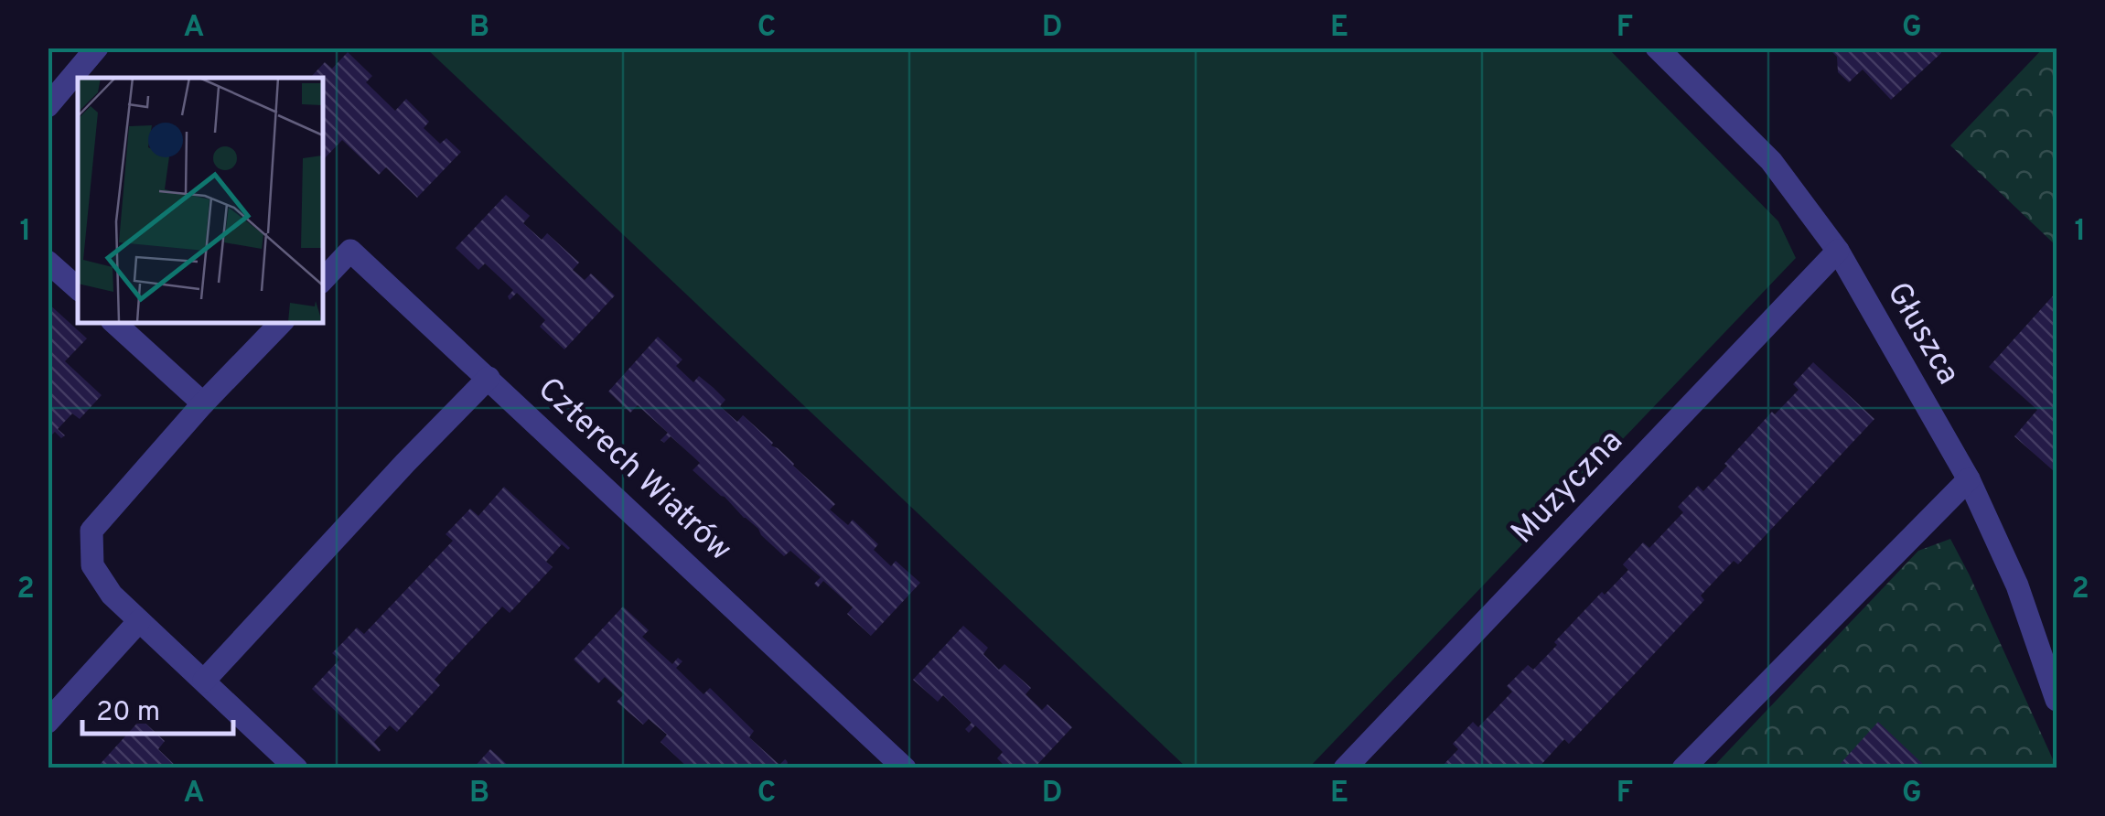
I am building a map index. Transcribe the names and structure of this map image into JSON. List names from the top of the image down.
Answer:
{
  "streets": {
    "street": ["Głuszca", "Czterech Wiatrów", "Muzyczna"]
  },
  "crossings": [
    ["Głuszca", "Muzyczna"]
  ],
  "scale_bar": "20 m",
  "grid": {
    "columns": [
      "A",
      "B",
      "C",
      "D",
      "E",
      "F",
      "G"
    ],
    "rows": ["1", "2"]
  }
}
